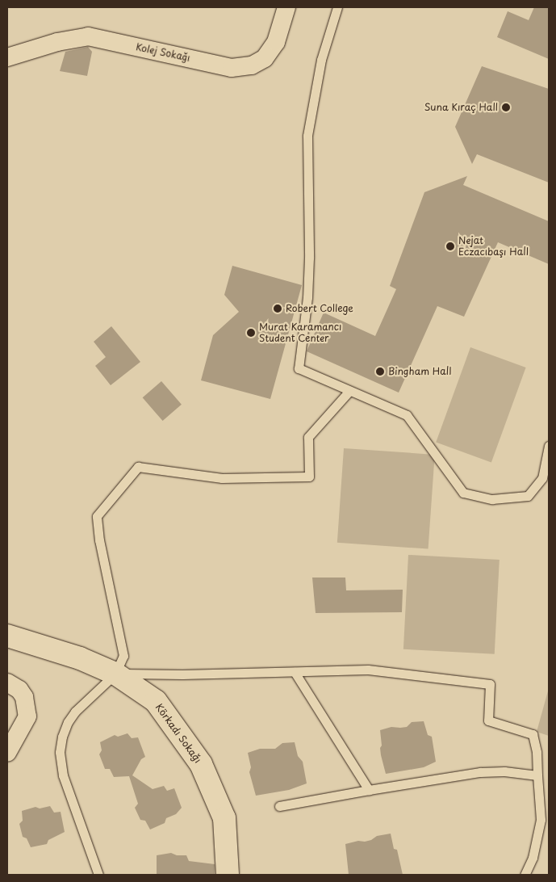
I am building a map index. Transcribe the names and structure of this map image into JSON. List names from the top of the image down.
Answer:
{
  "streets": {
    "street": ["Kolej Sokağı", "Körkadı Sokağı"]
  },
  "places": [
    "Suna Kıraç Hall",
    "Nejat Eczacıbaşı Hall",
    "Robert College",
    "Murat Karamancı Student Center",
    "Bingham Hall"
  ]
}
